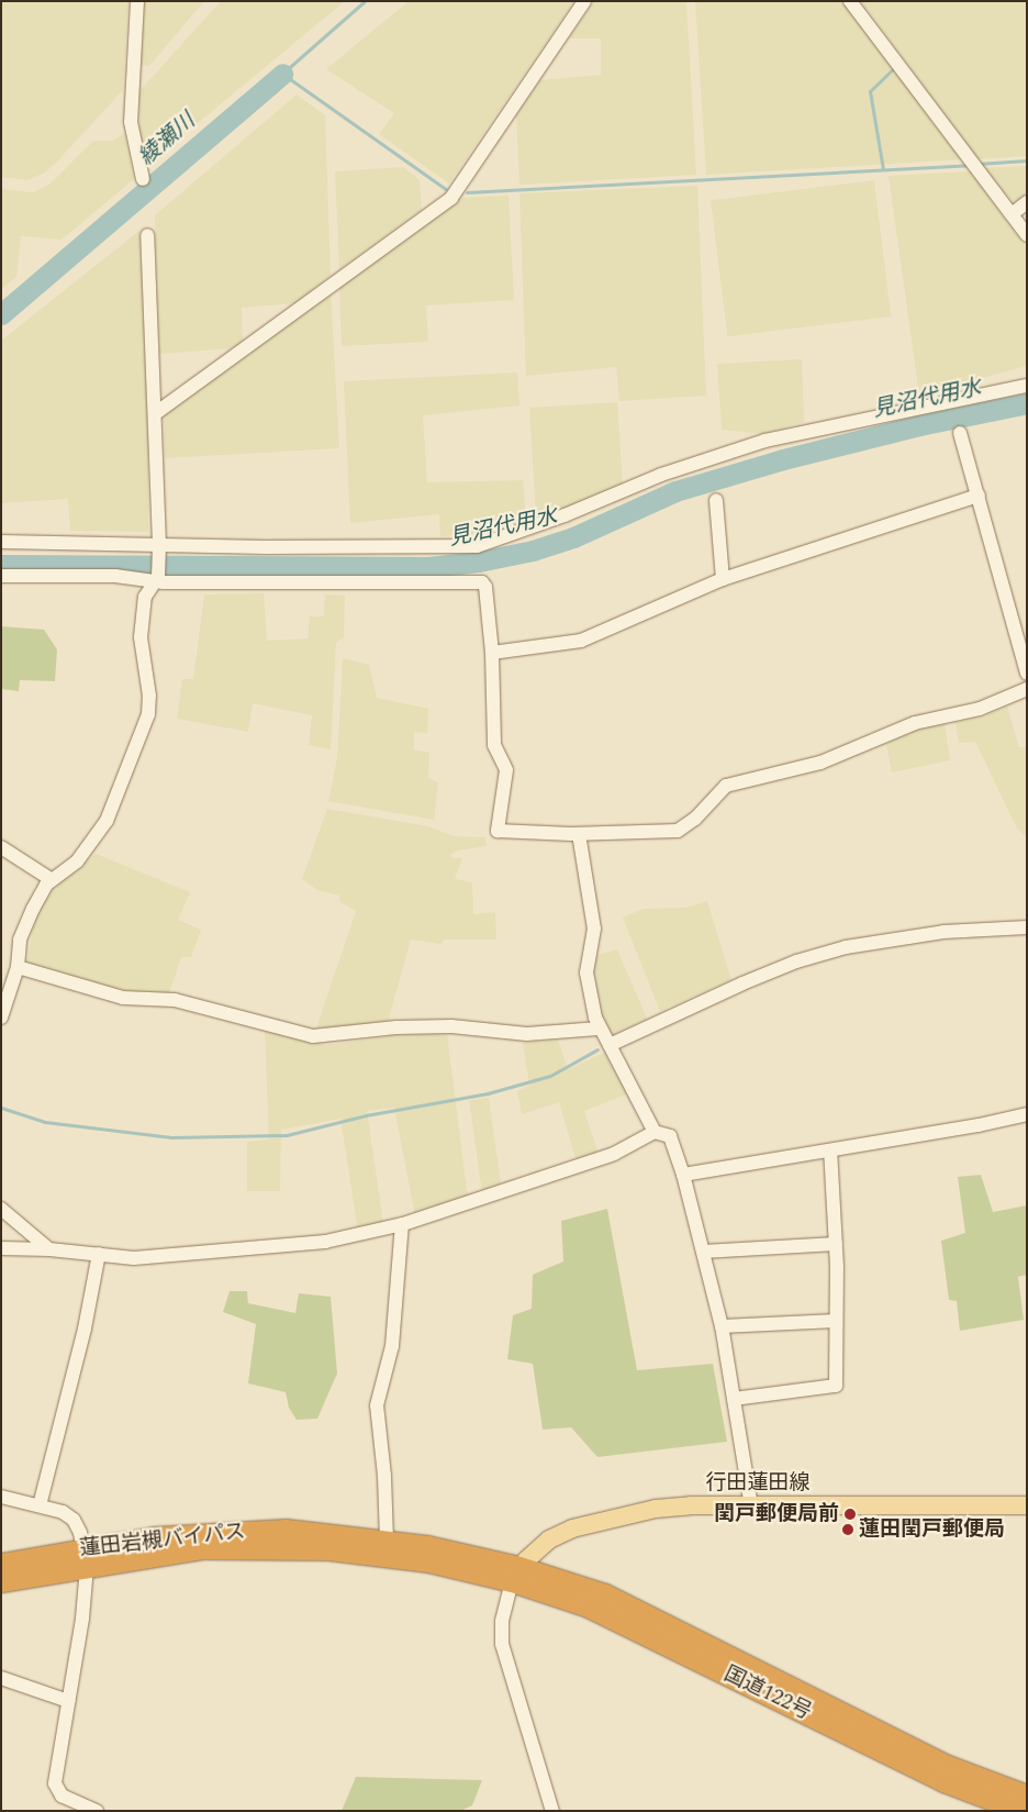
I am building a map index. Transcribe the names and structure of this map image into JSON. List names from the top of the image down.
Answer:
{
  "streets": {
    "highway": ["蓮田岩槻バイパス", "国道122号"],
    "main road": ["行田蓮田線"]
  },
  "crossings": [
    ["行田蓮田線", "蓮田岩槻バイパス"],
    ["行田蓮田線", "国道122号"],
    ["蓮田岩槻バイパス", "国道122号"]
  ],
  "water": ["綾瀬川", "見沼代用水"],
  "places": ["閏戸郵便局前", "蓮田閏戸郵便局"]
}
